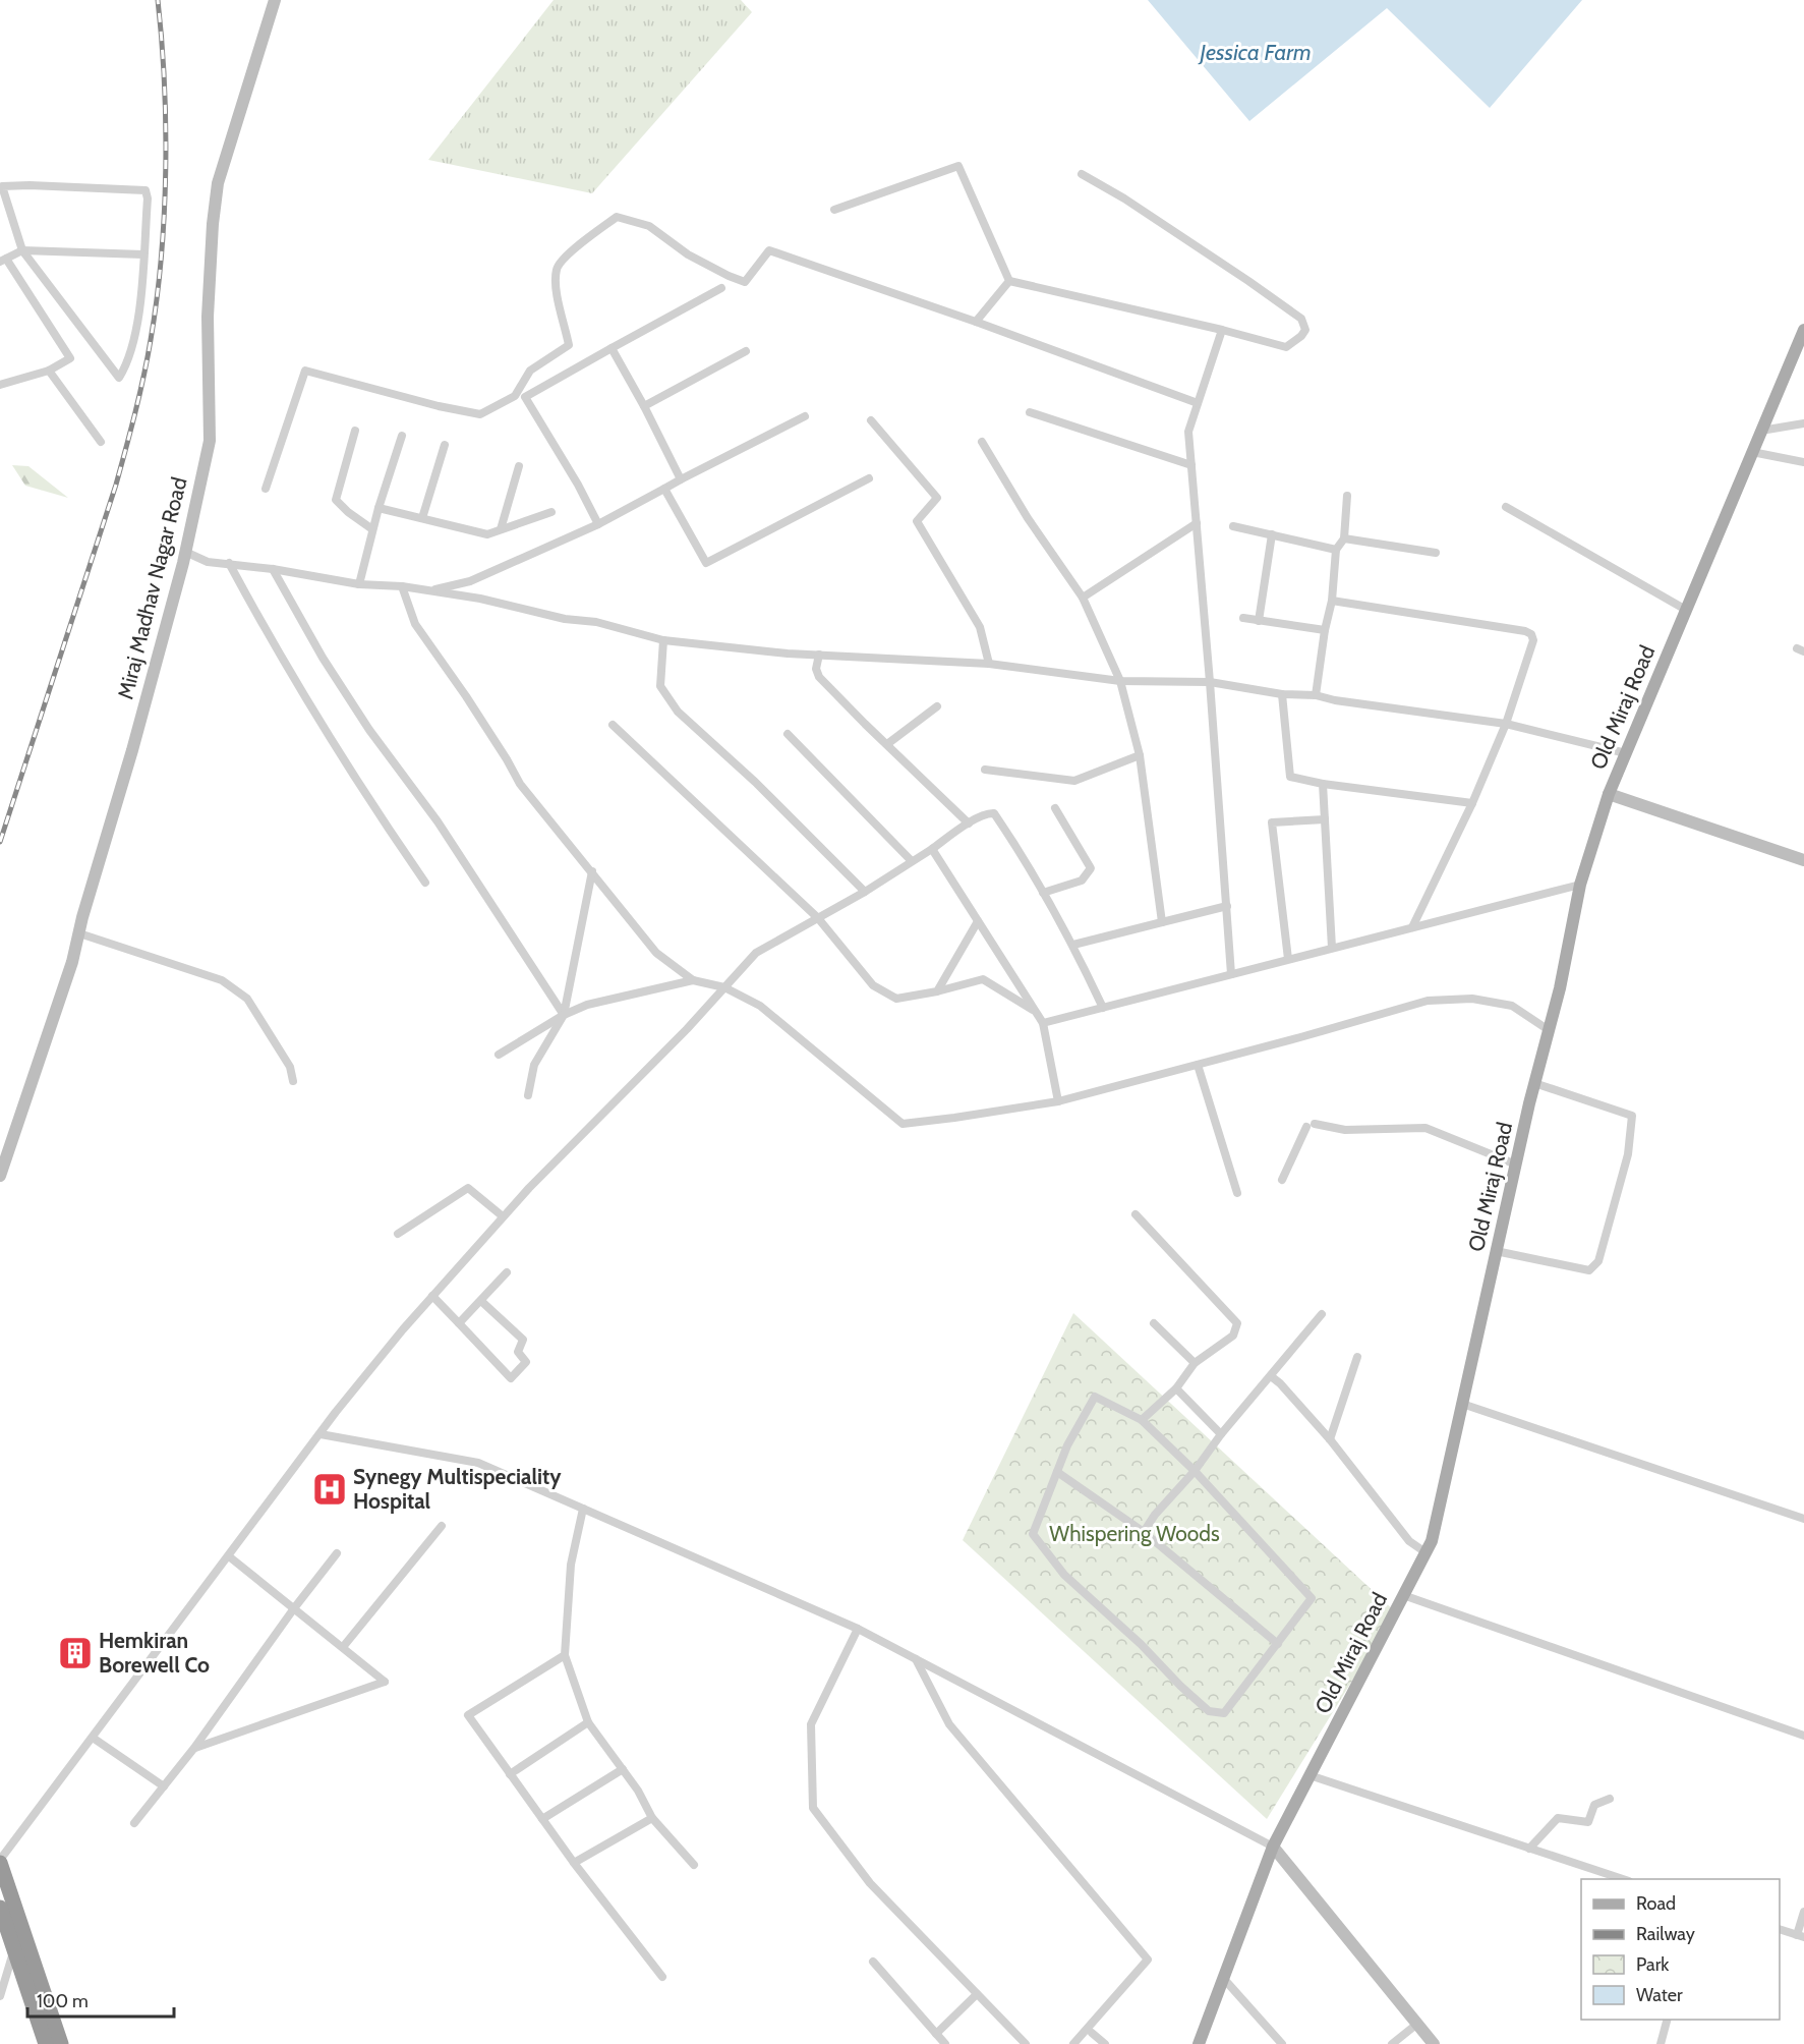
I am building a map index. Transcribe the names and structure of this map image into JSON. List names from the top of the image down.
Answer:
{
  "streets": {
    "main road": ["Old Miraj Road"],
    "street": ["Miraj Madhav Nagar Road"]
  },
  "water": ["Jessica Farm"],
  "parks": ["Whispering Woods"],
  "places": {
    "hospital": ["Synegy Multispeciality Hospital"],
    "building": ["Hemkiran Borewell Co"]
  },
  "legend": [
    "Road",
    "Railway",
    "Park",
    "Water"
  ],
  "scale_bar": "100 m"
}
